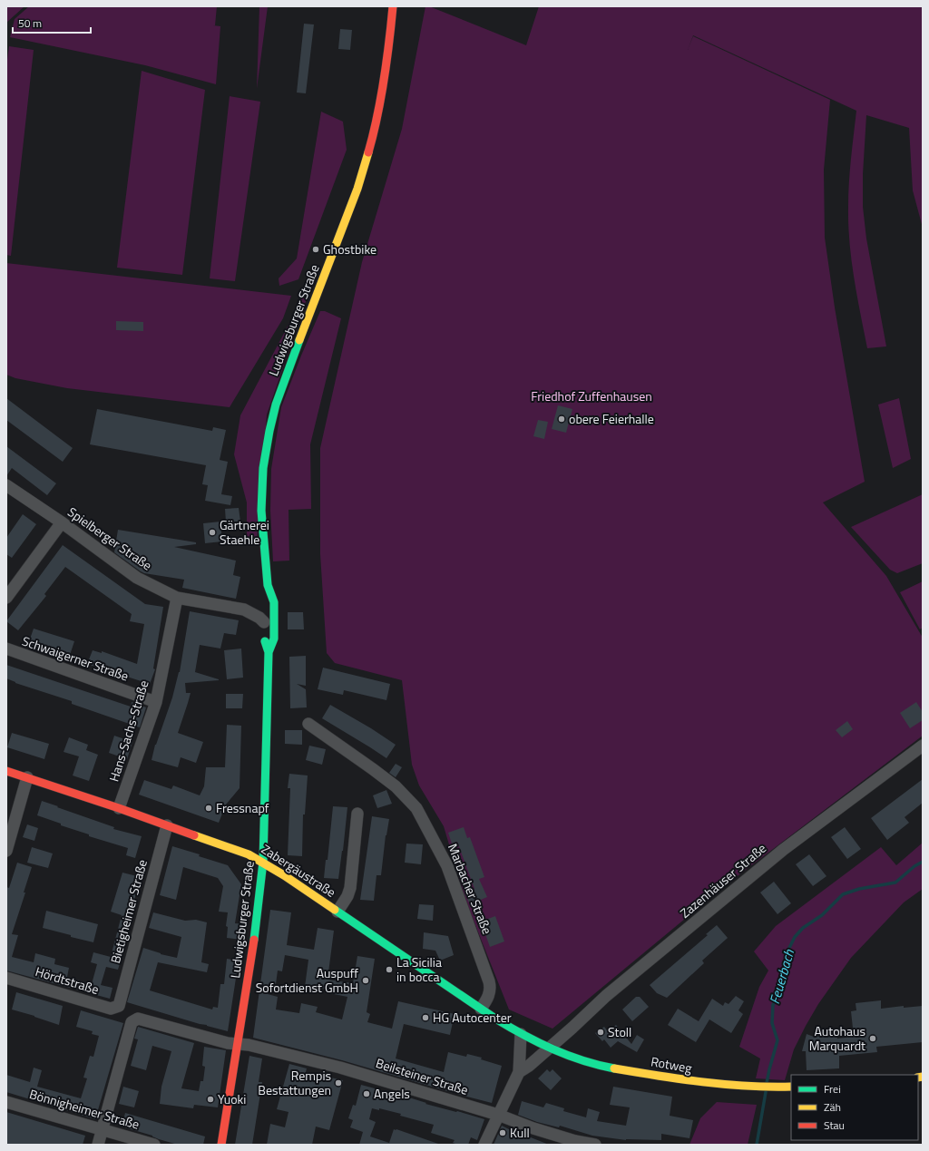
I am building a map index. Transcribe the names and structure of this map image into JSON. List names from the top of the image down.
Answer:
{
  "streets": {
    "main road": ["Ludwigsburger Straße", "Zabergäustraße", "Rotweg"],
    "street": [
      "Spielberger Straße",
      "Schwaigerner Straße",
      "Hans-Sachs-Straße",
      "Zazenhäuser Straße",
      "Marbacher Straße",
      "Bietigheimer Straße",
      "Hördtstraße",
      "Beilsteiner Straße",
      "Bönnigheimer Straße"
    ]
  },
  "crossings": [
    ["Ludwigsburger Straße", "Spielberger Straße"],
    ["Ludwigsburger Straße", "Zabergäustraße"],
    ["Ludwigsburger Straße", "Beilsteiner Straße"],
    ["Spielberger Straße", "Hans-Sachs-Straße"],
    ["Schwaigerner Straße", "Hans-Sachs-Straße"],
    ["Hans-Sachs-Straße", "Zabergäustraße"],
    ["Zabergäustraße", "Zazenhäuser Straße"],
    ["Zabergäustraße", "Marbacher Straße"],
    ["Zabergäustraße", "Bietigheimer Straße"],
    ["Zabergäustraße", "Rotweg"],
    ["Zazenhäuser Straße", "Rotweg"],
    ["Bietigheimer Straße", "Hördtstraße"]
  ],
  "water": ["Feuerbach"],
  "parks": ["Friedhof Zuffenhausen"],
  "places": [
    "Ghostbike",
    "obere Feierhalle",
    "Gärtnerei Staehle",
    "Fressnapf",
    "La Sicilia in bocca",
    "Auspuff Sofortdienst GmbH",
    "HG Autocenter",
    "Stoll",
    "Autohaus Marquardt",
    "Rempis Bestattungen",
    "Angels",
    "Yuoki",
    "Kull"
  ],
  "legend": ["Frei", "Zäh", "Stau"],
  "scale_bar": "50 m"
}
